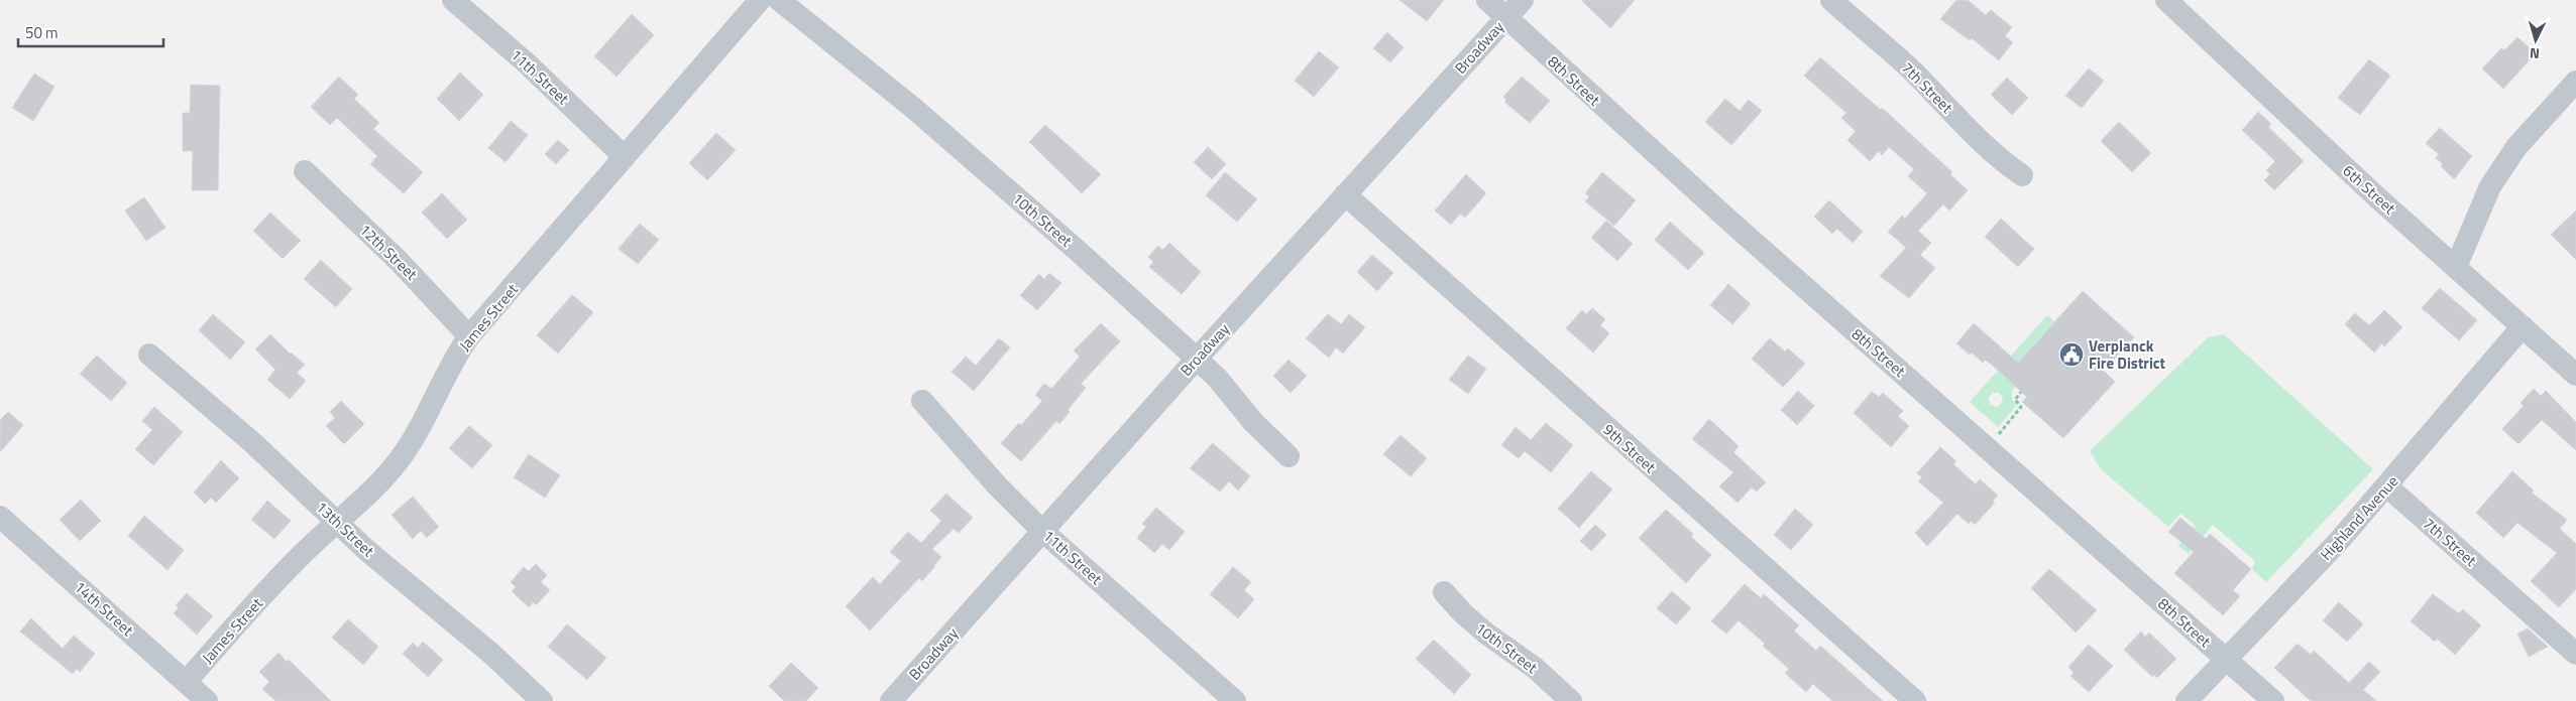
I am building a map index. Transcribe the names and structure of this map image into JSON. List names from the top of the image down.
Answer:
{
  "streets": {
    "street": [
      "Broadway",
      "11th Street",
      "8th Street",
      "7th Street",
      "6th Street",
      "10th Street",
      "12th Street",
      "James Street",
      "9th Street",
      "Highland Avenue",
      "13th Street",
      "14th Street"
    ]
  },
  "crossings": [
    ["Broadway", "11th Street"],
    ["Broadway", "8th Street"],
    ["Broadway", "10th Street"],
    ["Broadway", "9th Street"],
    ["11th Street", "James Street"],
    ["8th Street", "Highland Avenue"],
    ["7th Street", "Highland Avenue"],
    ["6th Street", "Highland Avenue"],
    ["12th Street", "James Street"],
    ["James Street", "13th Street"],
    ["James Street", "14th Street"]
  ],
  "places": {
    "public building": ["Verplanck Fire District"]
  },
  "scale_bar": "50 m",
  "north": "bottom"
}
